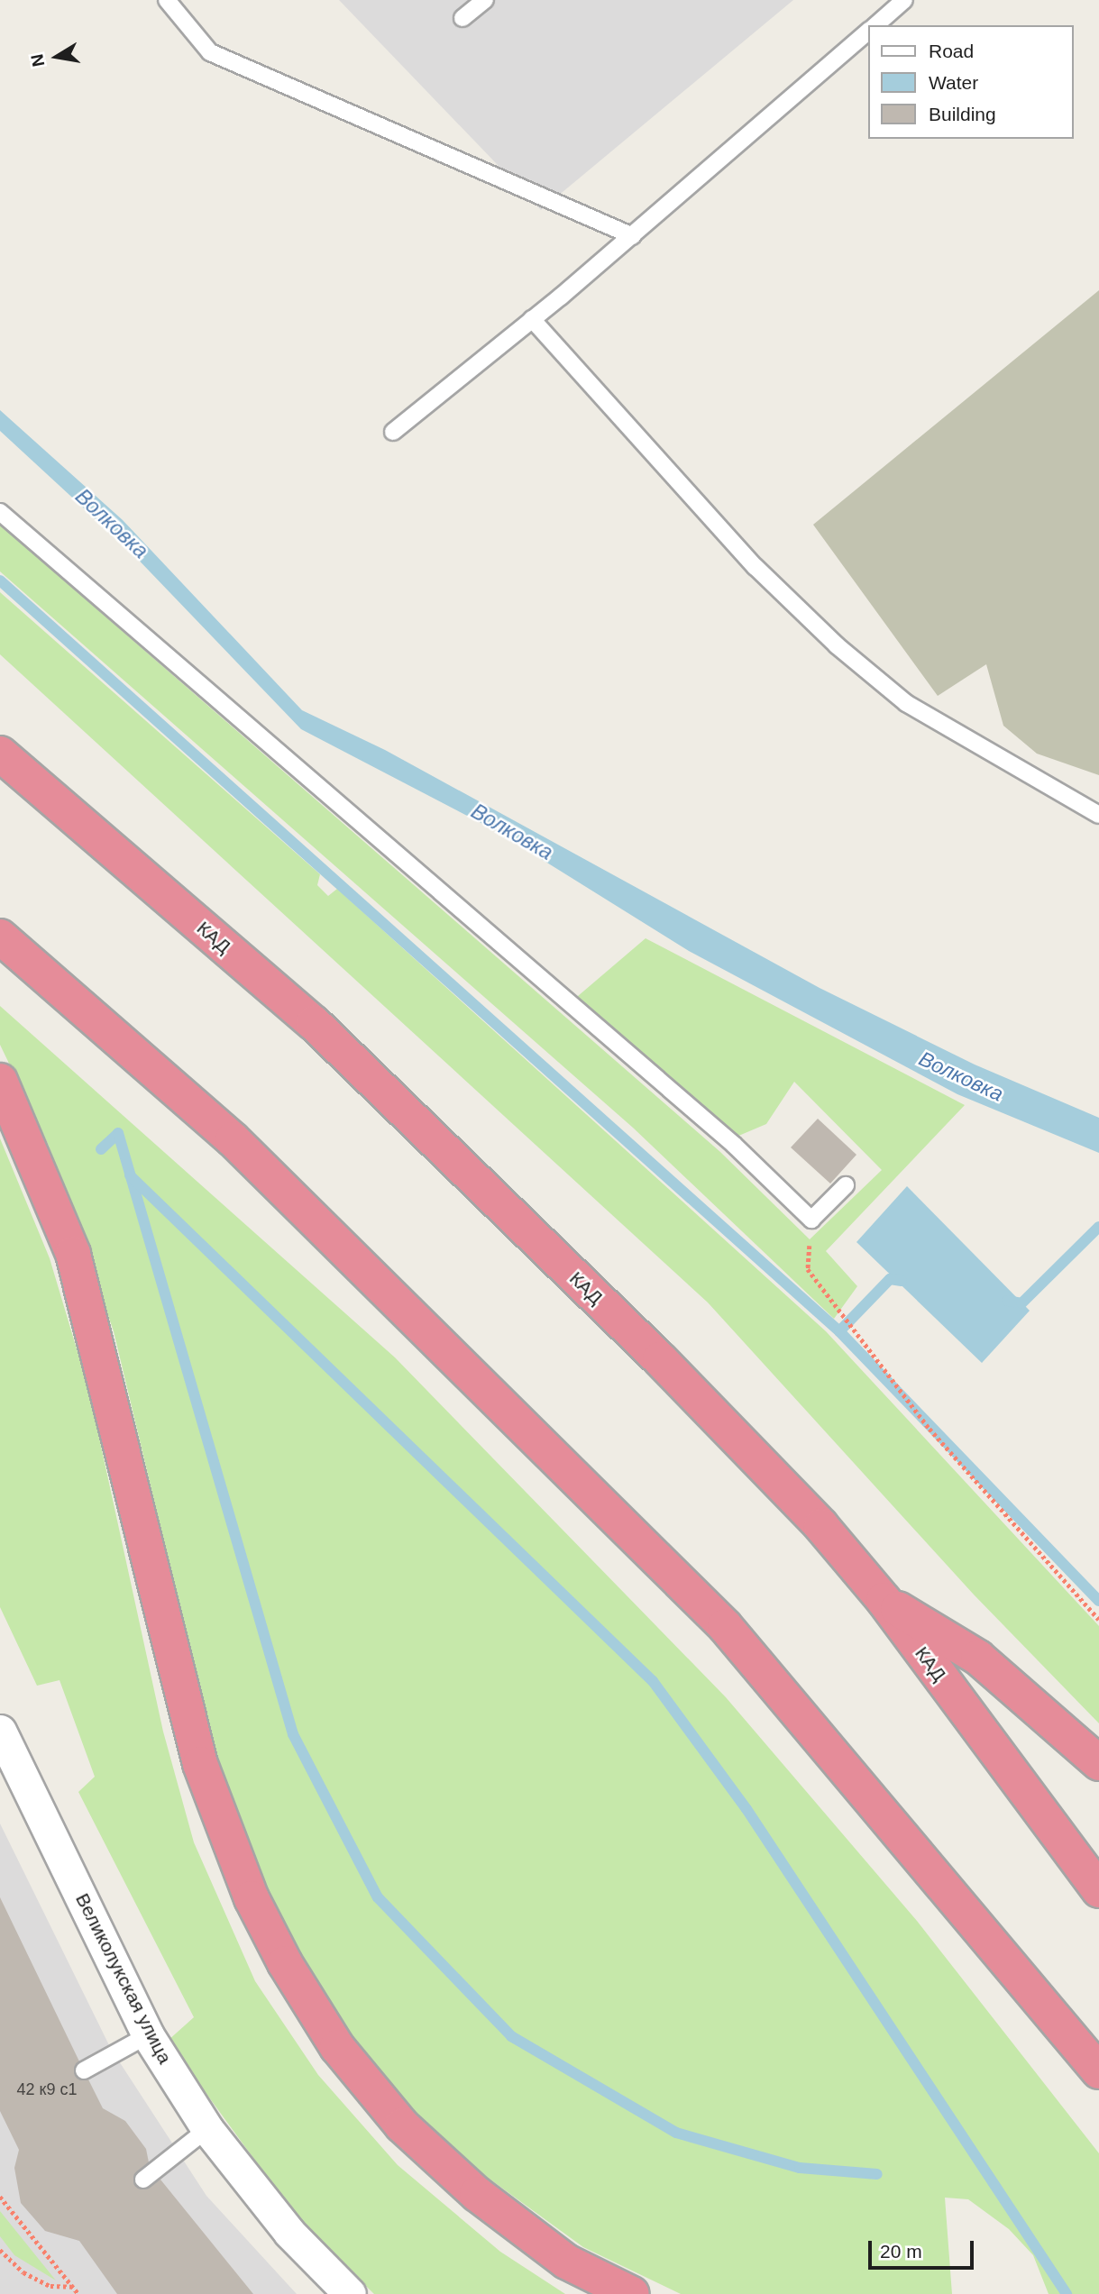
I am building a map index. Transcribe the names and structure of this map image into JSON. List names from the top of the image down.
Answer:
{
  "streets": {
    "highway": ["КАД"],
    "street": ["Великолукская улица"]
  },
  "water": ["Волковка"],
  "house_numbers": ["42 к9 с1"],
  "legend": ["Road", "Water", "Building"],
  "scale_bar": "20 m",
  "north": "left"
}
